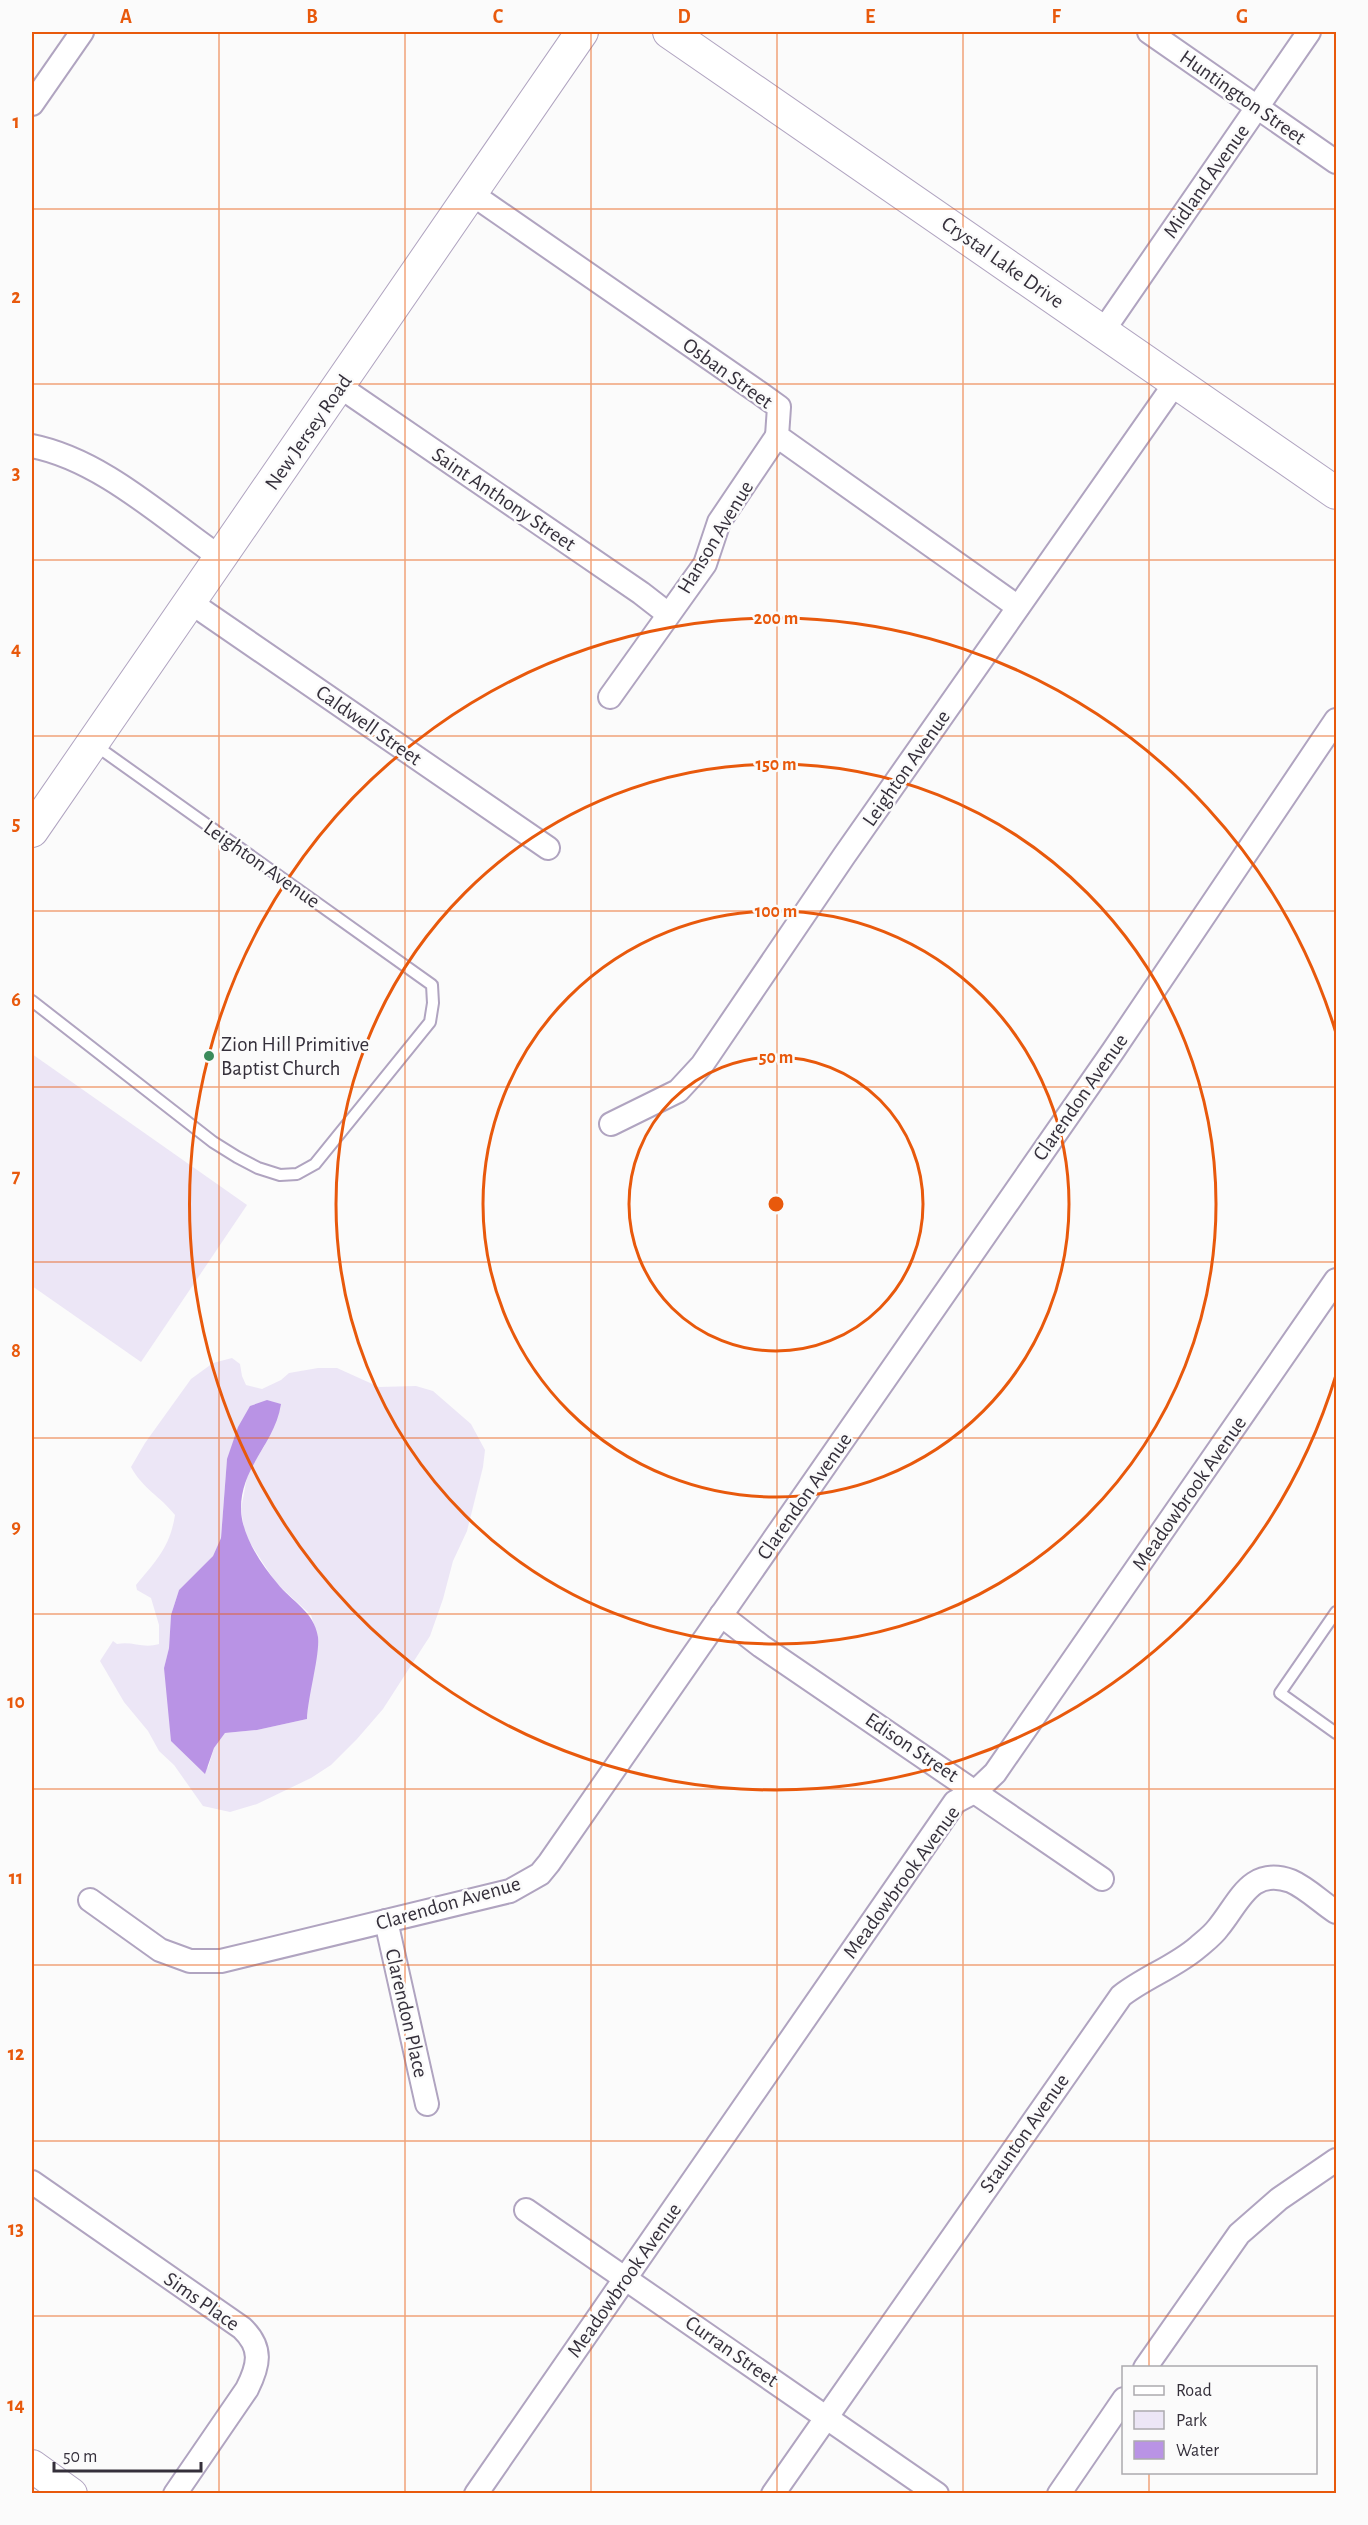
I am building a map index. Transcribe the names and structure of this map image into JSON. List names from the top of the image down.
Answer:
{
  "streets": {
    "street": [
      "Huntington Street",
      "Midland Avenue",
      "Crystal Lake Drive",
      "Osban Street",
      "New Jersey Road",
      "Saint Anthony Street",
      "Hanson Avenue",
      "Caldwell Street",
      "Leighton Avenue",
      "Clarendon Avenue",
      "Meadowbrook Avenue",
      "Edison Street",
      "Clarendon Place",
      "Staunton Avenue",
      "Sims Place",
      "Curran Street"
    ]
  },
  "crossings": [
    ["Huntington Street", "Midland Avenue"],
    ["Midland Avenue", "Crystal Lake Drive"],
    ["Crystal Lake Drive", "Leighton Avenue"],
    ["Osban Street", "New Jersey Road"],
    ["Osban Street", "Hanson Avenue"],
    ["Osban Street", "Leighton Avenue"],
    ["New Jersey Road", "Saint Anthony Street"],
    ["New Jersey Road", "Caldwell Street"],
    ["New Jersey Road", "Leighton Avenue"],
    ["Saint Anthony Street", "Hanson Avenue"],
    ["Clarendon Avenue", "Edison Street"],
    ["Clarendon Avenue", "Clarendon Place"],
    ["Meadowbrook Avenue", "Edison Street"],
    ["Meadowbrook Avenue", "Curran Street"],
    ["Staunton Avenue", "Curran Street"]
  ],
  "places": ["Zion Hill Primitive Baptist Church"],
  "legend": ["Road", "Park", "Water"],
  "scale_bar": "50 m",
  "grid": {
    "columns": [
      "A",
      "B",
      "C",
      "D",
      "E",
      "F",
      "G"
    ],
    "rows": [
      "1",
      "2",
      "3",
      "4",
      "5",
      "6",
      "7",
      "8",
      "9",
      "10",
      "11",
      "12",
      "13",
      "14"
    ]
  },
  "rings": [
    "200 m",
    "150 m",
    "100 m",
    "50 m"
  ]
}
